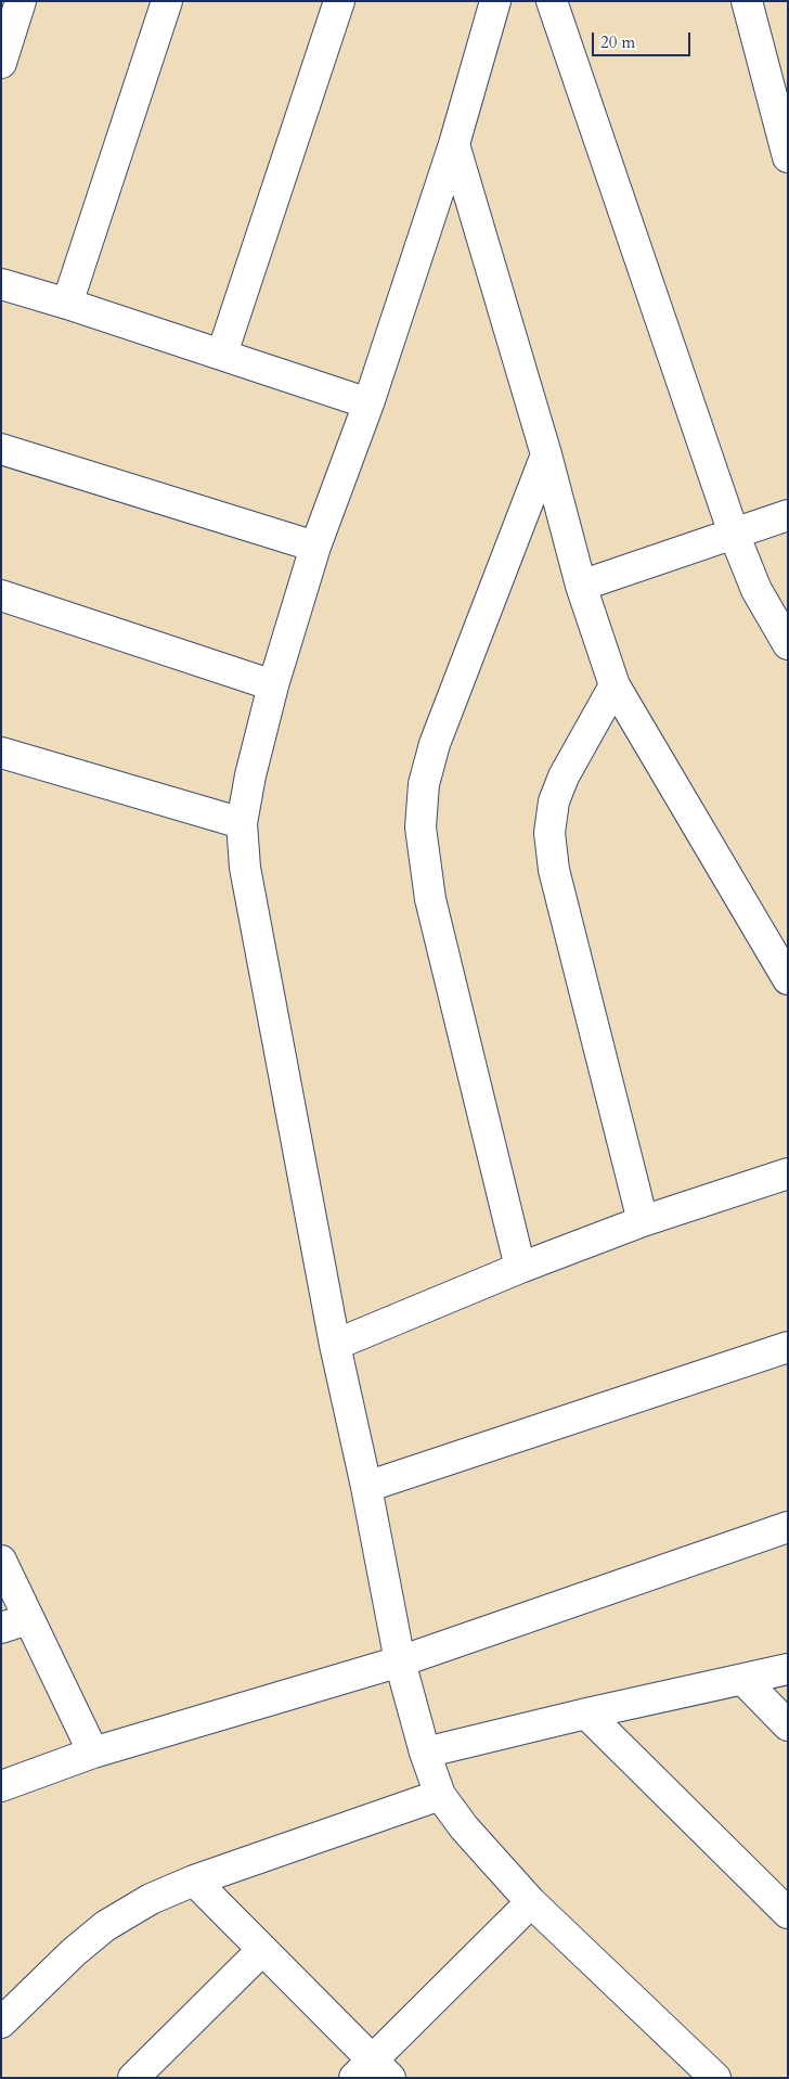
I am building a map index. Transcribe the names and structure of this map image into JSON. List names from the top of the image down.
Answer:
{
  "scale_bar": "20 m"
}
